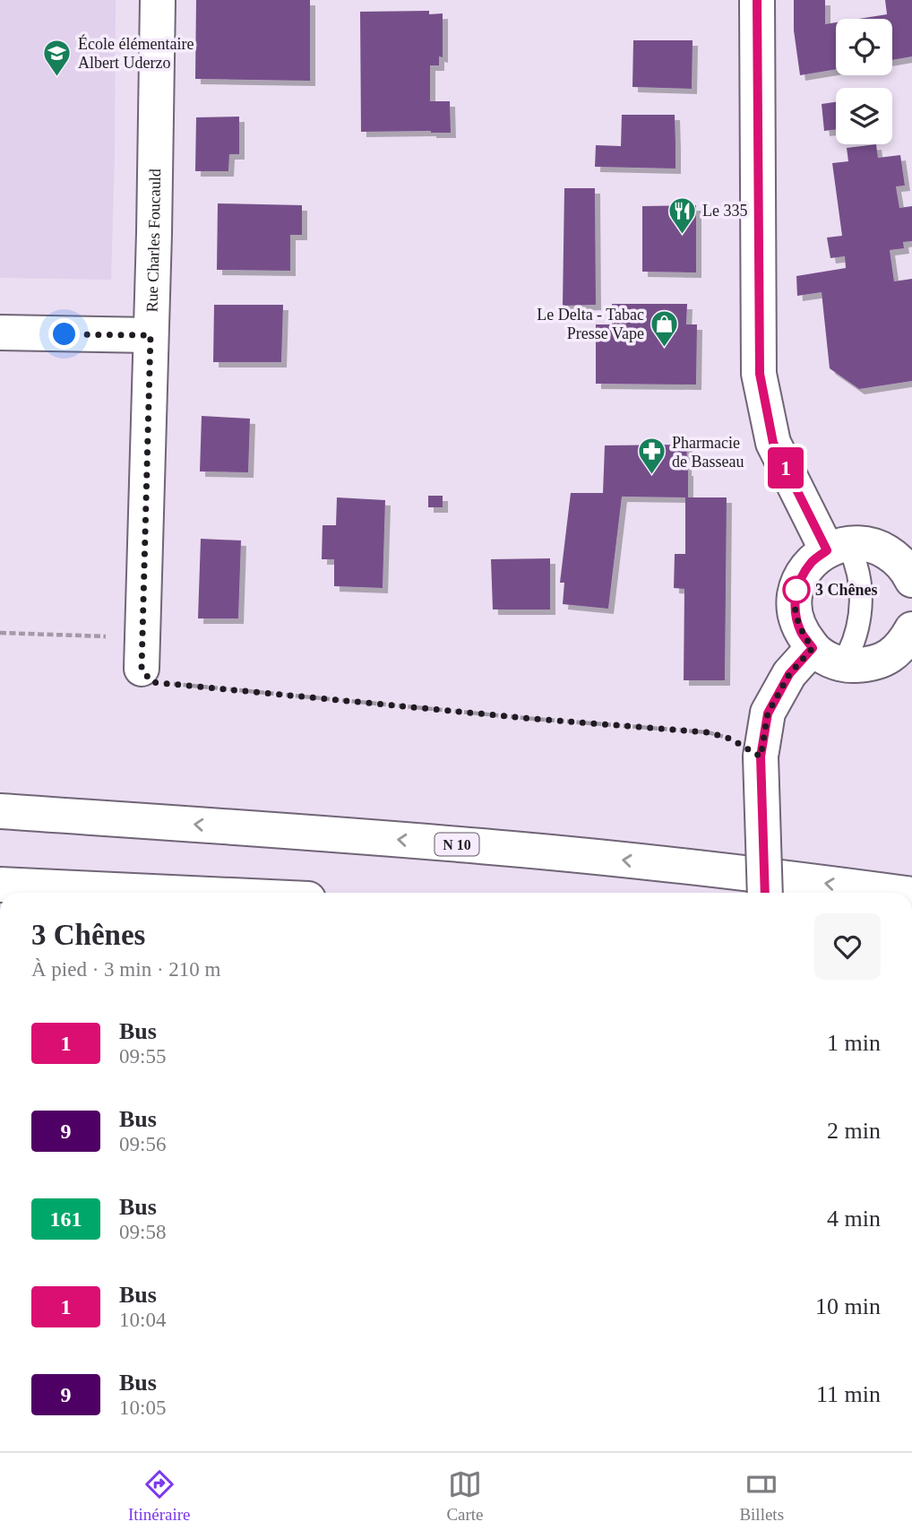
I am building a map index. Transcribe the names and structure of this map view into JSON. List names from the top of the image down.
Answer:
{
  "streets": {
    "main road": ["Rue Charles Foucauld", "N 10"]
  },
  "places": {
    "school or university": ["École élémentaire Albert Uderzo"],
    "restaurant": ["Le 335"],
    "shop": ["Le Delta - Tabac Presse Vape"],
    "pharmacy": ["Pharmacie de Basseau"],
    "other": ["3 Chênes"]
  },
  "lines": ["bus line 1"],
  "page": {
    "on_map": "1",
    "heading": ["3 Chênes", "À pied · 3 min · 210 m"],
    "list": [
      {
        "mark": "1",
        "name": "Bus",
        "note": "09:55",
        "value": "1 min"
      },
      {
        "mark": "9",
        "name": "Bus",
        "note": "09:56",
        "value": "2 min"
      },
      {
        "mark": "161",
        "name": "Bus",
        "note": "09:58",
        "value": "4 min"
      },
      {
        "mark": "1",
        "name": "Bus",
        "note": "10:04",
        "value": "10 min"
      },
      {
        "mark": "9",
        "name": "Bus",
        "note": "10:05",
        "value": "11 min"
      }
    ],
    "tabs": ["Itinéraire", "Carte", "Billets"]
  }
}
